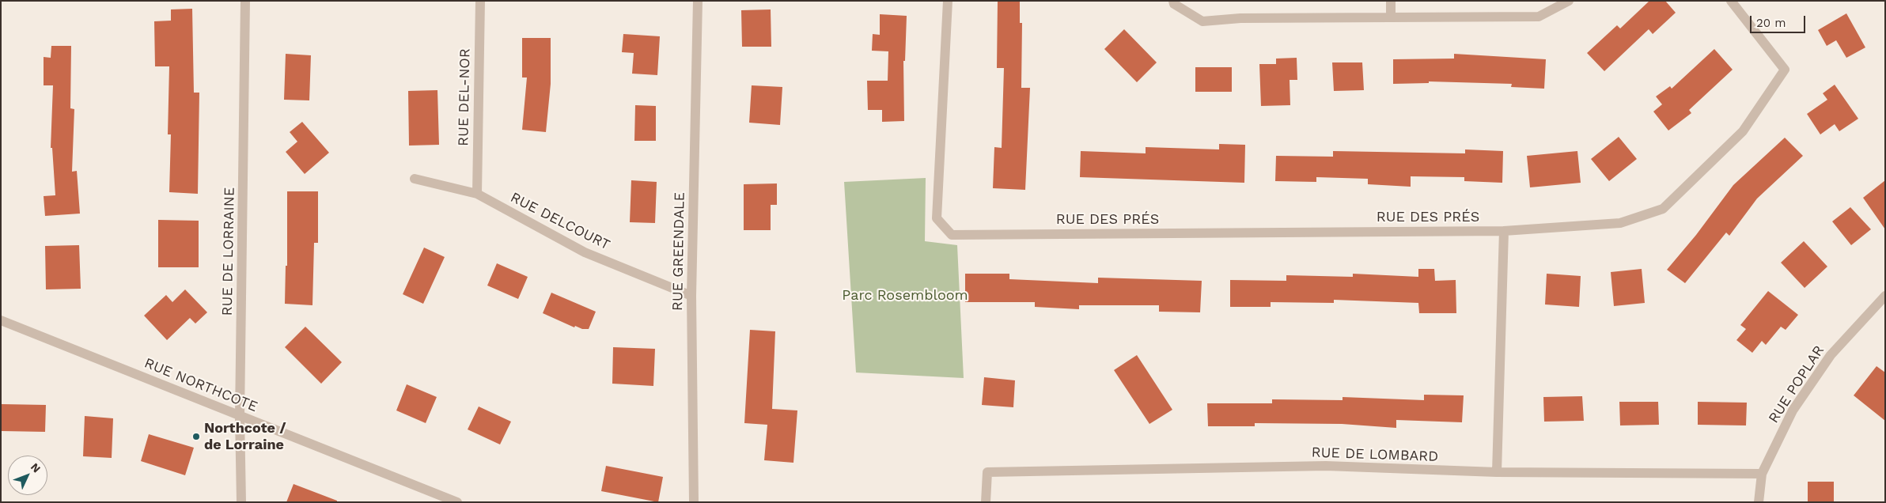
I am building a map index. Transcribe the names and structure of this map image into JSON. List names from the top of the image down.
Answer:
{
  "streets": {
    "street": [
      "RUE DEL-NOR",
      "RUE DES PRÉS",
      "RUE DELCOURT",
      "RUE DE LORRAINE",
      "RUE GREENDALE",
      "RUE POPLAR",
      "RUE NORTHCOTE",
      "RUE DE LOMBARD"
    ]
  },
  "crossings": [
    ["RUE DEL-NOR", "RUE DELCOURT"],
    ["RUE DELCOURT", "RUE GREENDALE"],
    ["RUE DE LORRAINE", "RUE NORTHCOTE"],
    ["RUE POPLAR", "RUE DE LOMBARD"]
  ],
  "parks": ["Parc Rosembloom"],
  "places": ["Northcote / de Lorraine"],
  "scale_bar": "20 m",
  "north": "top right"
}
